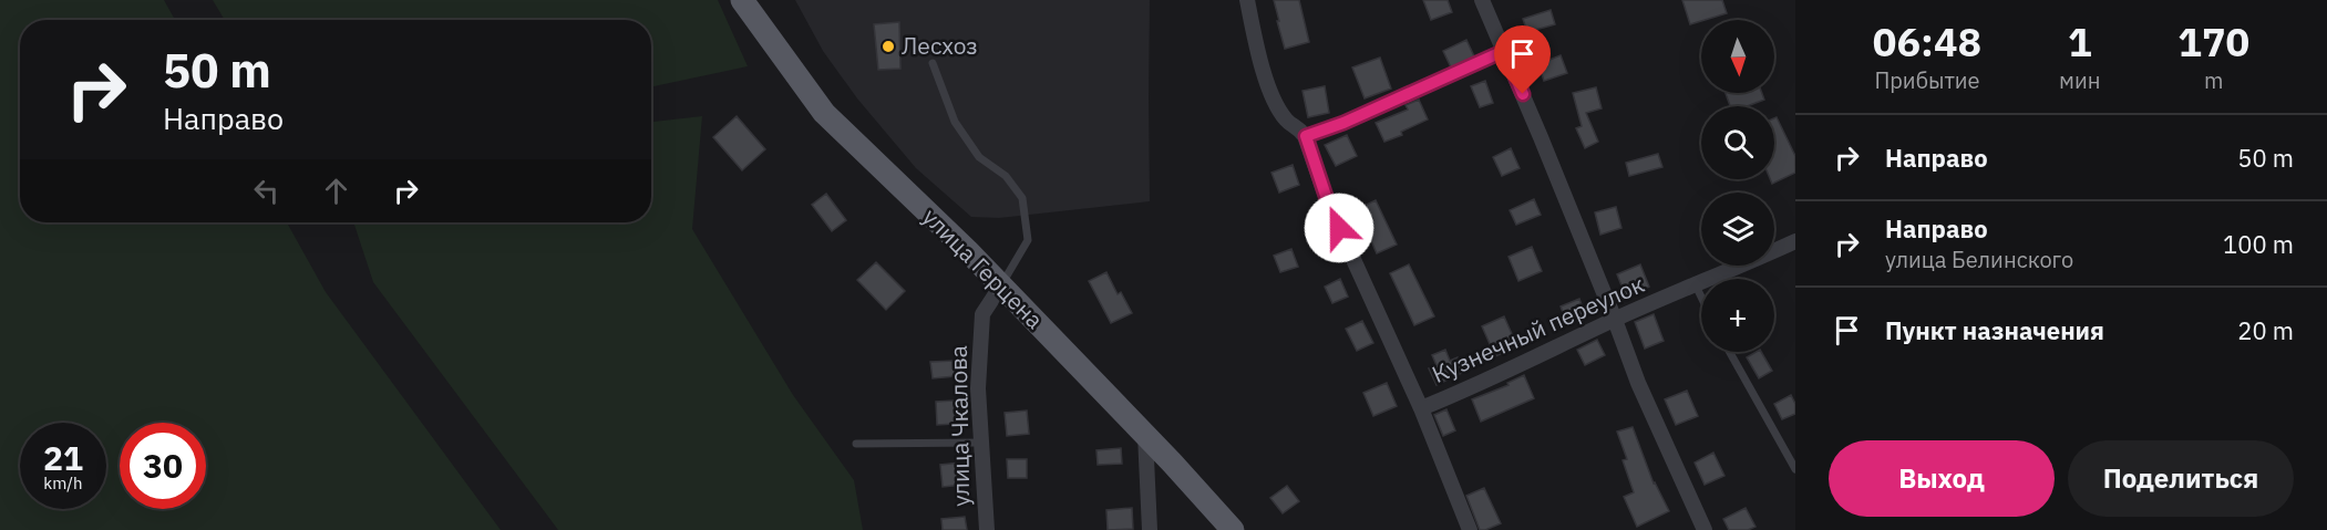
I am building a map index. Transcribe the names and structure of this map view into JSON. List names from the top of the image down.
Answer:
{
  "streets": {
    "main road": ["улица Герцена"],
    "street": ["Кузнечный переулок", "улица Чкалова"]
  },
  "crossings": [
    ["улица Герцена", "улица Чкалова"]
  ],
  "places": ["Лесхоз"],
  "north": "bottom",
  "page": {
    "eta": [
      "06:48",
      "Прибытие",
      "1",
      "мин",
      "170",
      "m"
    ],
    "map_buttons": "+",
    "turn": ["50 m", "Направо"],
    "list": [
      {
        "name": "Направо",
        "value": "50 m"
      },
      {
        "name": "Направо",
        "note": "улица Белинского",
        "value": "100 m"
      },
      {
        "name": "Пункт назначения",
        "value": "20 m"
      }
    ],
    "speed": "21 km/h",
    "limit": "30",
    "buttons": ["Выход", "Поделиться"]
  }
}
